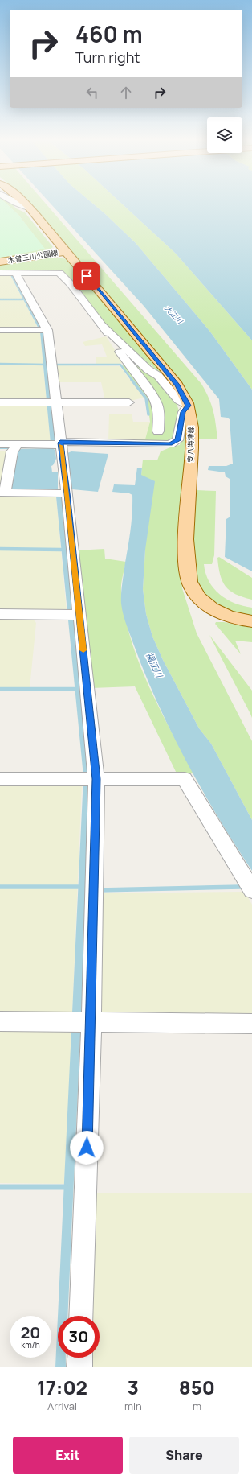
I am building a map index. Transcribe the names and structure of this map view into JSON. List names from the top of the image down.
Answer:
{
  "streets": {
    "main road": ["木曽三川公園線", "安八海津線"]
  },
  "crossings": [
    ["木曽三川公園線", "安八海津線"]
  ],
  "water": ["大江川", "福江川"],
  "page": {
    "turn": ["460 m", "Turn right"],
    "speed": "20 km/h",
    "limit": "30",
    "eta": [
      "17:02",
      "Arrival",
      "3",
      "min",
      "850",
      "m"
    ],
    "buttons": ["Exit", "Share"]
  }
}
